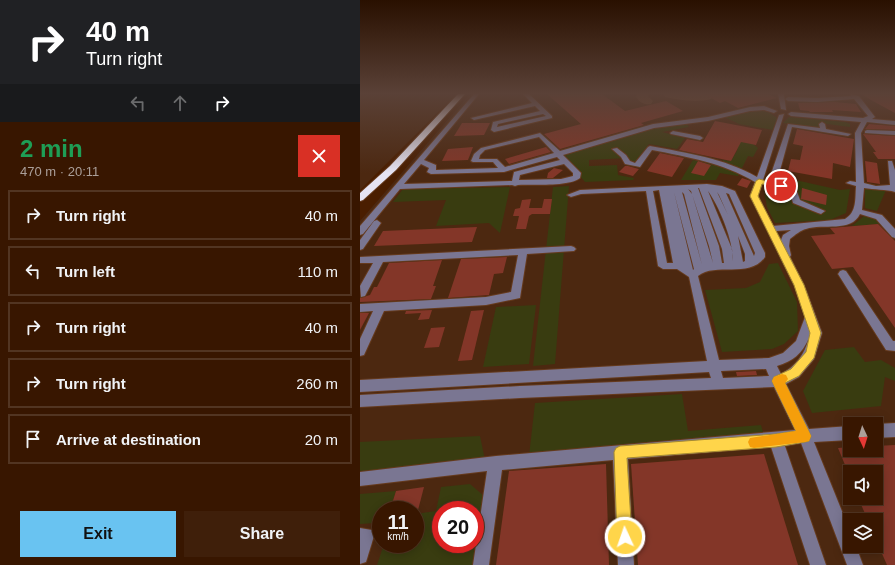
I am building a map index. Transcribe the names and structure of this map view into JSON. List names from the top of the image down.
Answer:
{
  "north": "bottom",
  "page": {
    "turn": ["40 m", "Turn right"],
    "heading": ["2 min", "470 m · 20:11"],
    "list": [
      {
        "name": "Turn right",
        "value": "40 m"
      },
      {
        "name": "Turn left",
        "value": "110 m"
      },
      {
        "name": "Turn right",
        "value": "40 m"
      },
      {
        "name": "Turn right",
        "value": "260 m"
      },
      {
        "name": "Arrive at destination",
        "value": "20 m"
      }
    ],
    "speed": "11 km/h",
    "limit": "20",
    "buttons": ["Exit", "Share"]
  }
}
